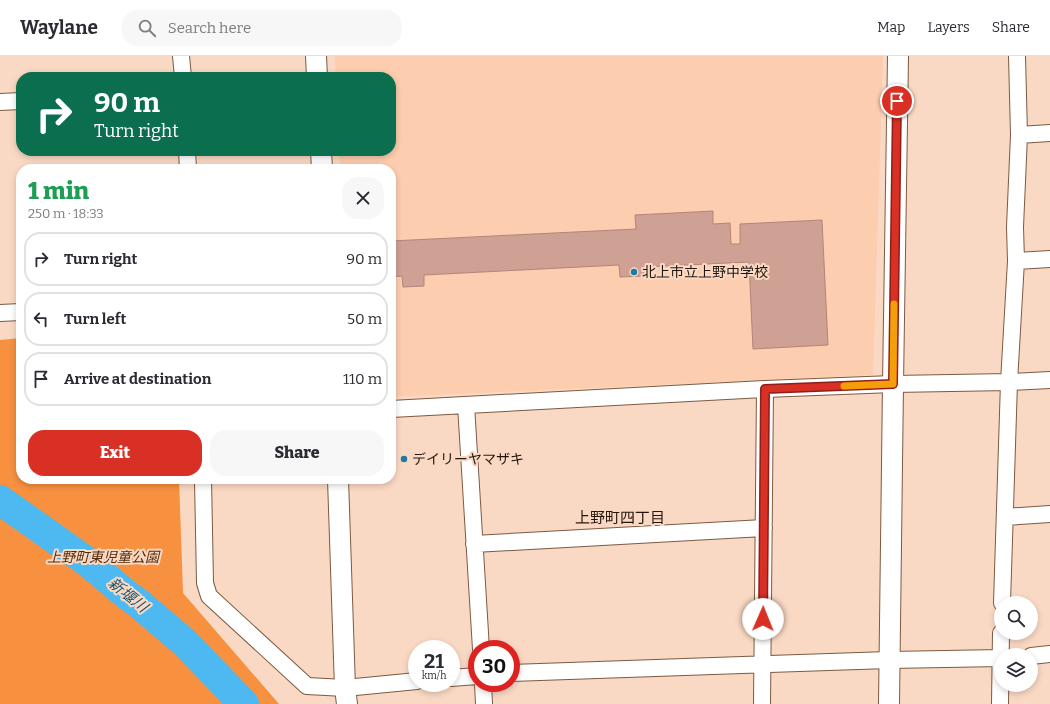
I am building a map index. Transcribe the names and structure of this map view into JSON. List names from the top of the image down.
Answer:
{
  "districts": ["上野町四丁目"],
  "water": ["新堰川"],
  "parks": ["上野町東児童公園"],
  "places": ["北上市立上野中学校", "デイリーヤマザキ"],
  "page": {
    "header": "Waylane",
    "search": "Search here",
    "nav": ["Map", "Layers", "Share"],
    "turn": ["90 m", "Turn right"],
    "heading": ["1 min", "250 m · 18:33"],
    "list": [
      {
        "name": "Turn right",
        "value": "90 m"
      },
      {
        "name": "Turn left",
        "value": "50 m"
      },
      {
        "name": "Arrive at destination",
        "value": "110 m"
      }
    ],
    "buttons": ["Exit", "Share"],
    "speed": "21 km/h",
    "limit": "30"
  }
}
